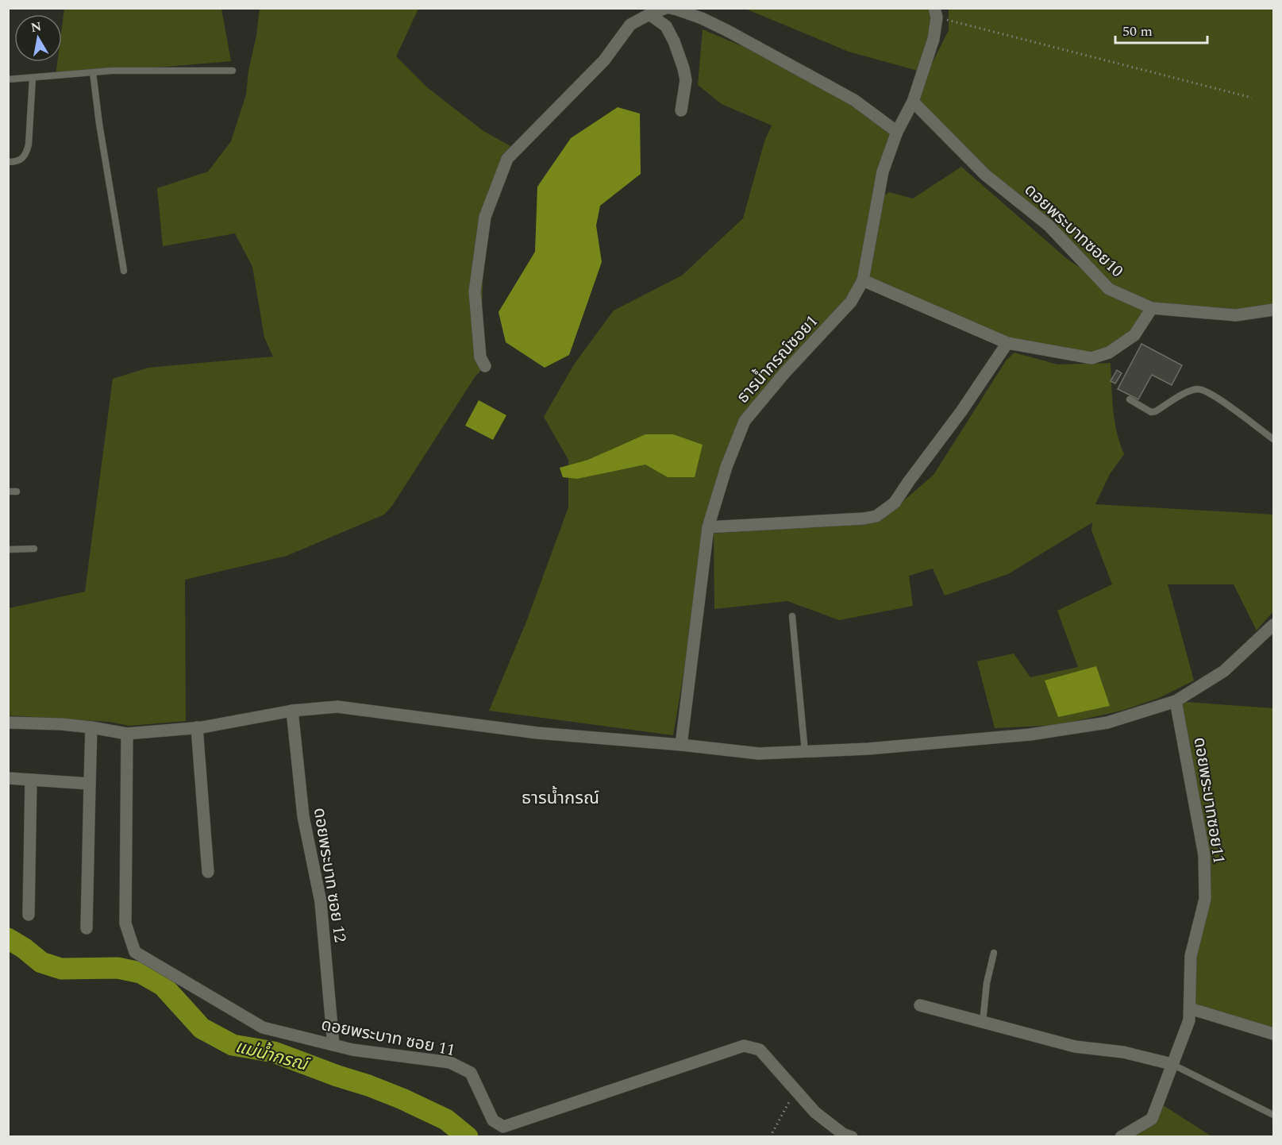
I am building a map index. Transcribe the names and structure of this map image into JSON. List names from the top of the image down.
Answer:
{
  "streets": {
    "street": [
      "ดอยพระบาทซอย10",
      "ธารน้ำกรณ์ซอย1",
      "ดอยพระบาทซอย11",
      "ดอยพระบาท ซอย 12",
      "ดอยพระบาท ซอย 11"
    ]
  },
  "crossings": [
    ["ดอยพระบาทซอย10", "ธารน้ำกรณ์ซอย1"],
    ["ดอยพระบาท ซอย 12", "ดอยพระบาท ซอย 11"]
  ],
  "districts": ["ธารน้ำกรณ์"],
  "water": ["แม่น้ำกรณ์"],
  "scale_bar": "50 m",
  "north": "top"
}
